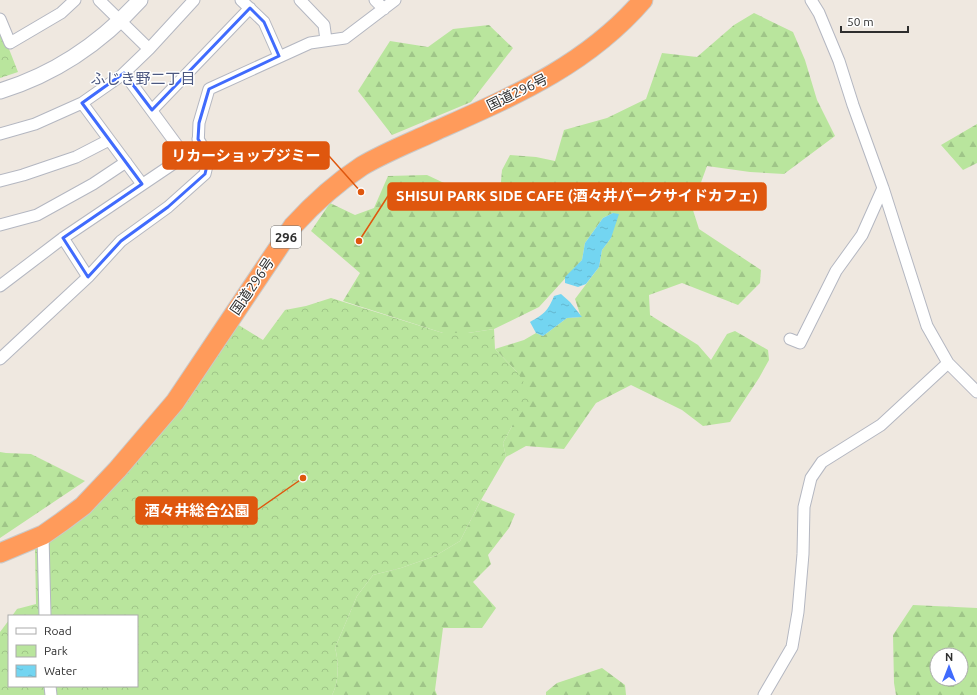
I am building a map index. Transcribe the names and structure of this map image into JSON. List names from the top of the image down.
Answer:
{
  "streets": {
    "highway": ["国道296号", "296"]
  },
  "districts": ["ふじき野二丁目"],
  "places": ["リカーショップジミー", "SHISUI PARK SIDE CAFE (酒々井パークサイドカフェ)", "酒々井総合公園"],
  "legend": ["Road", "Park", "Water"],
  "scale_bar": "50 m",
  "north": "top"
}
